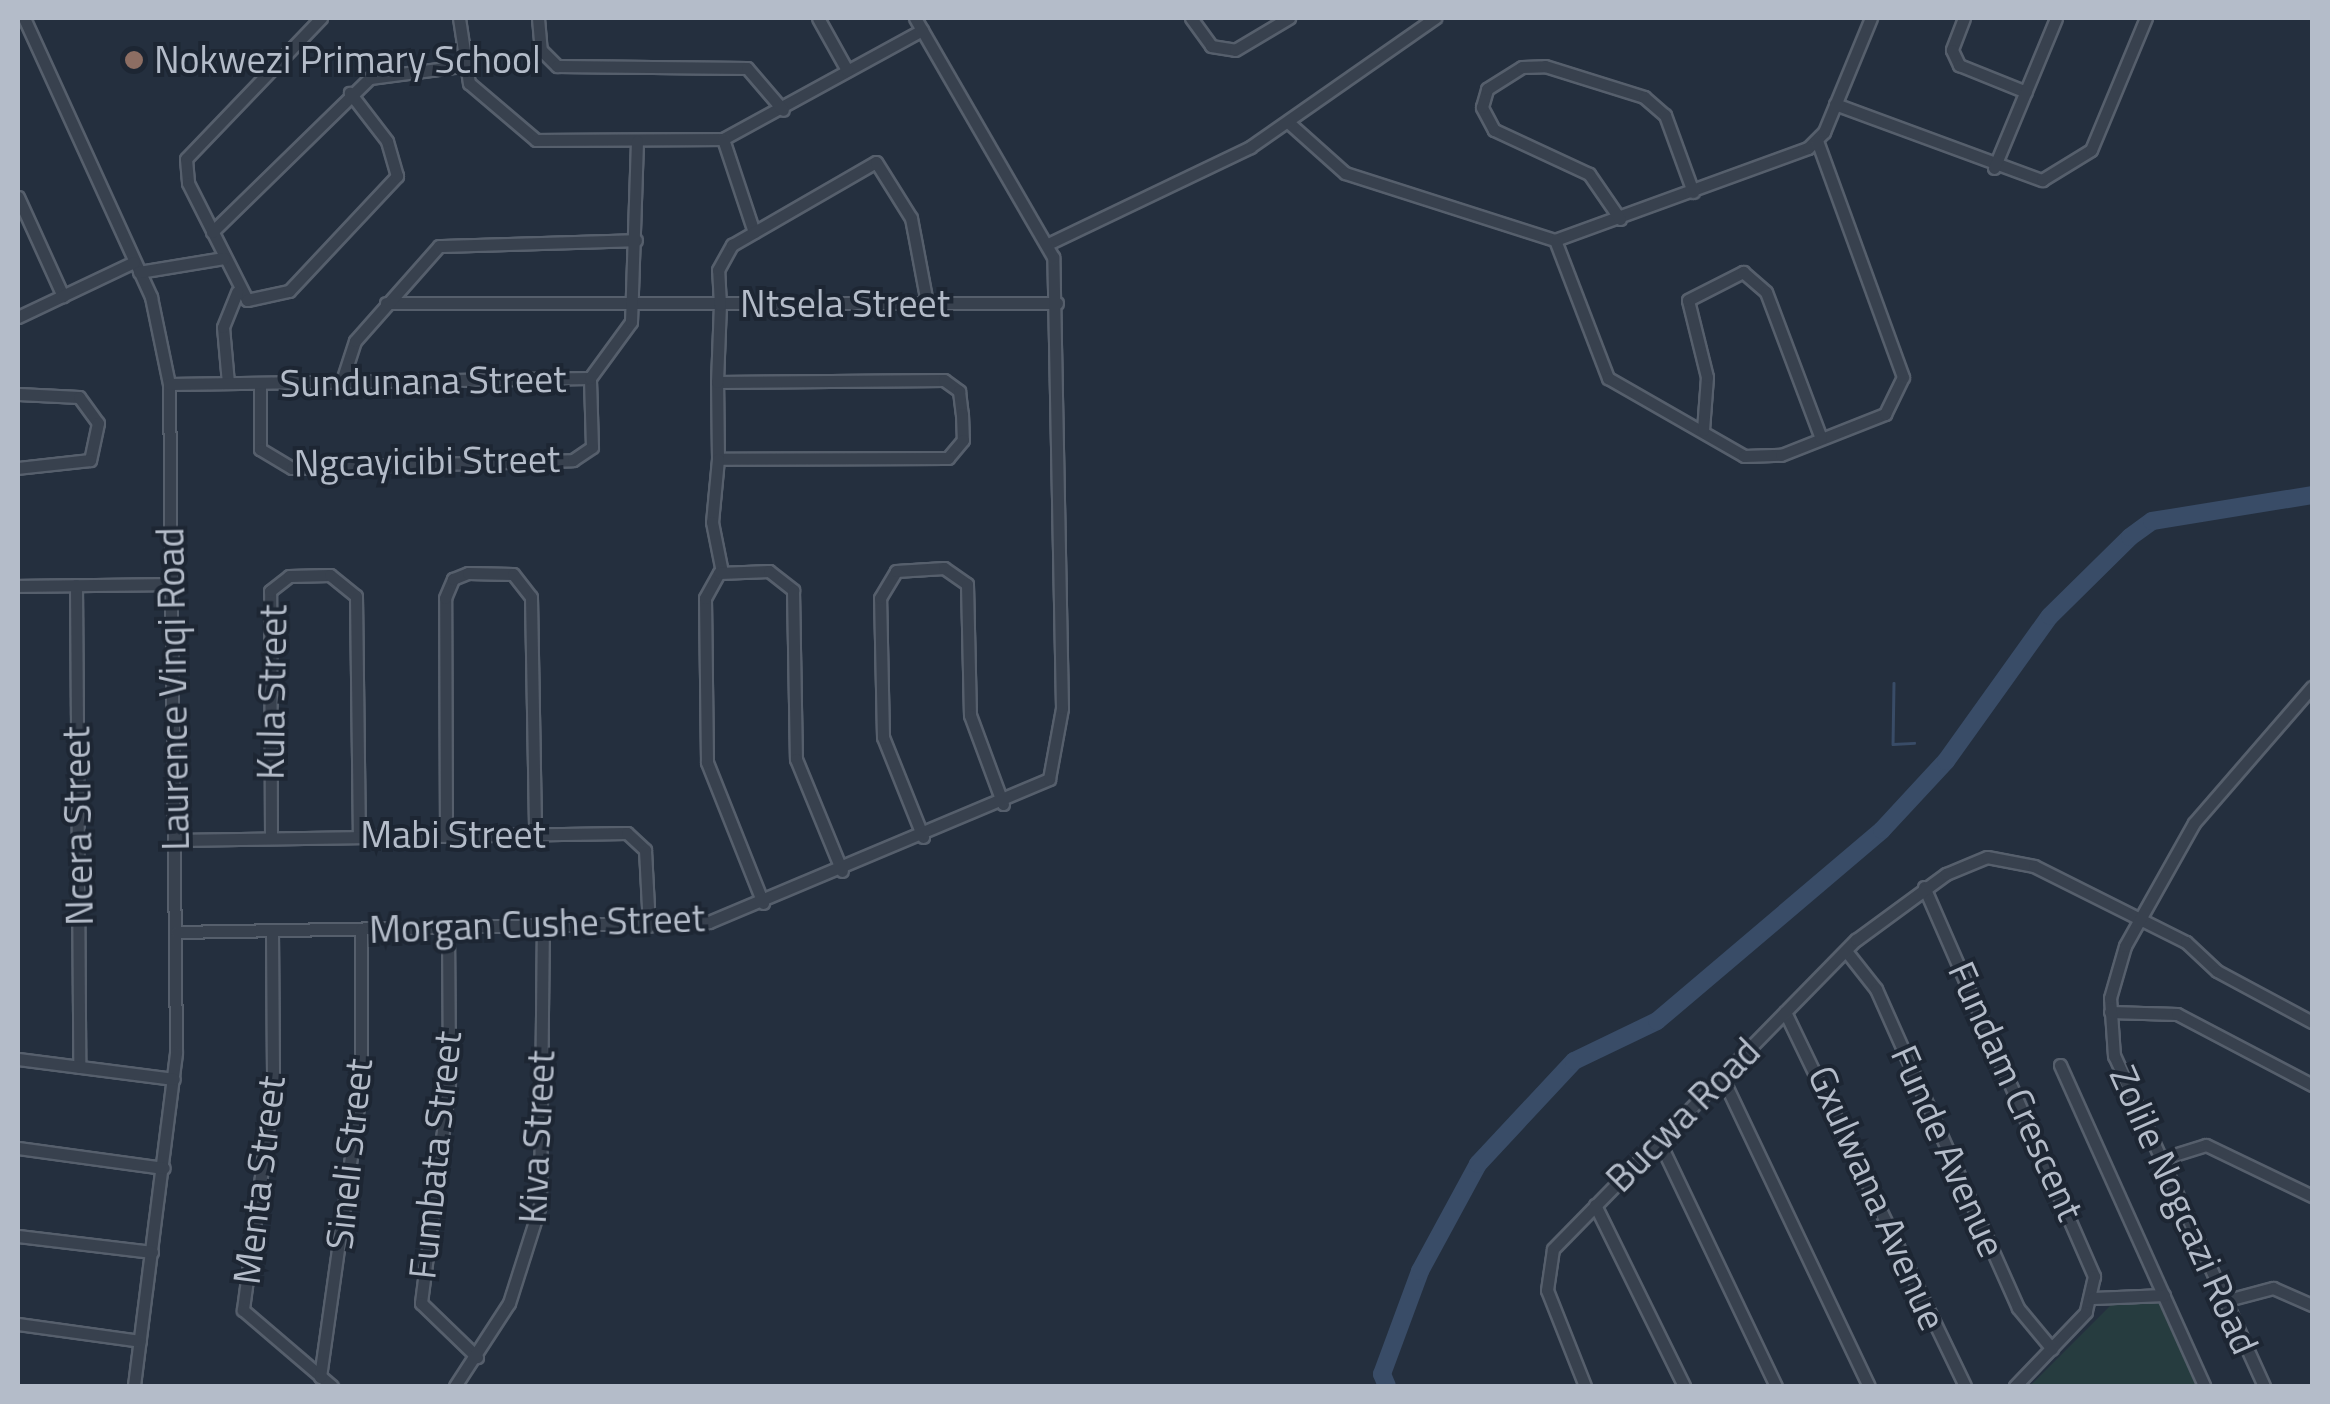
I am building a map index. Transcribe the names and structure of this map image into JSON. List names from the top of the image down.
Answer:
{
  "streets": {
    "street": [
      "Ntsela Street",
      "Sundunana Street",
      "Ngcayicibi Street",
      "Laurence Vinqi Road",
      "Kula Street",
      "Ncera Street",
      "Mabi Street",
      "Morgan Cushe Street",
      "Fundam Crescent",
      "Bucwa Road",
      "Kiva Street",
      "Funde Avenue",
      "Sineli Street",
      "Fumbata Street",
      "Menta Street",
      "Gxulwana Avenue",
      "Zolile Nogcazi Road"
    ]
  },
  "crossings": [
    ["Ntsela Street", "Sundunana Street"],
    ["Ntsela Street", "Morgan Cushe Street"],
    ["Sundunana Street", "Ngcayicibi Street"],
    ["Sundunana Street", "Laurence Vinqi Road"],
    ["Laurence Vinqi Road", "Mabi Street"],
    ["Laurence Vinqi Road", "Morgan Cushe Street"],
    ["Kula Street", "Mabi Street"],
    ["Mabi Street", "Morgan Cushe Street"],
    ["Morgan Cushe Street", "Kiva Street"],
    ["Morgan Cushe Street", "Sineli Street"],
    ["Morgan Cushe Street", "Fumbata Street"],
    ["Morgan Cushe Street", "Menta Street"],
    ["Fundam Crescent", "Bucwa Road"],
    ["Bucwa Road", "Funde Avenue"],
    ["Bucwa Road", "Gxulwana Avenue"],
    ["Bucwa Road", "Zolile Nogcazi Road"],
    ["Kiva Street", "Fumbata Street"],
    ["Sineli Street", "Menta Street"]
  ],
  "places": ["Nokwezi Primary School"]
}
